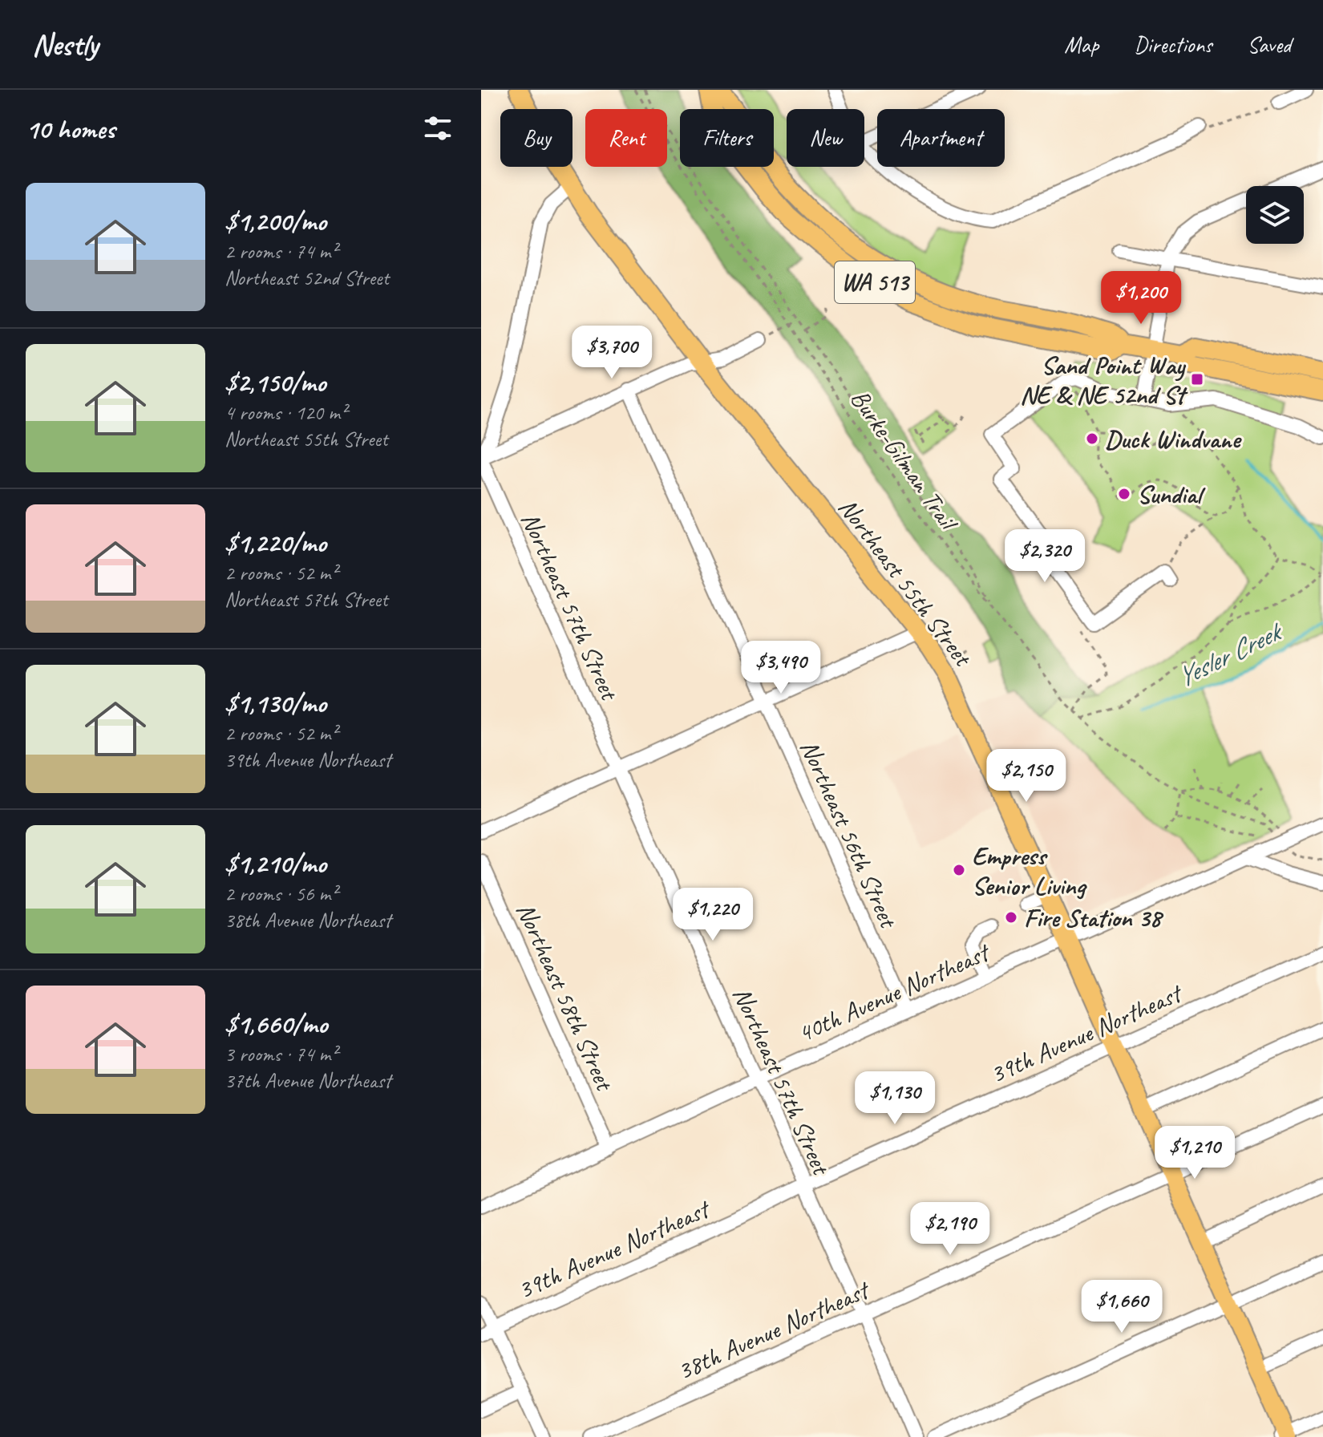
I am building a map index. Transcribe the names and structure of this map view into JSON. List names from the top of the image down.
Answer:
{
  "streets": {
    "main road": ["WA 513", "Northeast 55th Street"],
    "street": [
      "Northeast 57th Street",
      "Northeast 56th Street",
      "40th Avenue Northeast",
      "Northeast 58th Street",
      "39th Avenue Northeast",
      "38th Avenue Northeast"
    ],
    "path": ["Burke-Gilman Trail"]
  },
  "crossings": [
    ["Northeast 55th Street", "40th Avenue Northeast"],
    ["Northeast 55th Street", "39th Avenue Northeast"],
    ["Northeast 55th Street", "38th Avenue Northeast"],
    ["Northeast 57th Street", "40th Avenue Northeast"],
    ["Northeast 57th Street", "39th Avenue Northeast"],
    ["Northeast 57th Street", "38th Avenue Northeast"],
    ["Northeast 56th Street", "40th Avenue Northeast"],
    ["40th Avenue Northeast", "Northeast 58th Street"]
  ],
  "water": ["Yesler Creek"],
  "places": {
    "transit": ["Sand Point Way NE & NE 52nd St"],
    "other": [
      "Duck Windvane",
      "Sundial",
      "Empress Senior Living",
      "Fire Station 38"
    ]
  },
  "page": {
    "header": "Nestly",
    "nav": ["Map", "Directions", "Saved"],
    "heading": "10 homes",
    "chip": [
      "Buy",
      "Rent",
      "Filters",
      "New",
      "Apartment"
    ],
    "list": [
      {
        "name": "$1,200/mo",
        "note": "2 rooms · 74 m² · Northeast 52nd Street"
      },
      {
        "name": "$2,150/mo",
        "note": "4 rooms · 120 m² · Northeast 55th Street"
      },
      {
        "name": "$1,220/mo",
        "note": "2 rooms · 52 m² · Northeast 57th Street"
      },
      {
        "name": "$1,130/mo",
        "note": "2 rooms · 52 m² · 39th Avenue Northeast"
      },
      {
        "name": "$1,210/mo",
        "note": "2 rooms · 56 m² · 38th Avenue Northeast"
      },
      {
        "name": "$1,660/mo",
        "note": "3 rooms · 74 m² · 37th Avenue Northeast"
      }
    ],
    "price": [
      "$1,200",
      "$3,700",
      "$2,320",
      "$3,490",
      "$2,150",
      "$1,220",
      "$1,130",
      "$1,210",
      "$2,190",
      "$1,660"
    ]
  }
}
